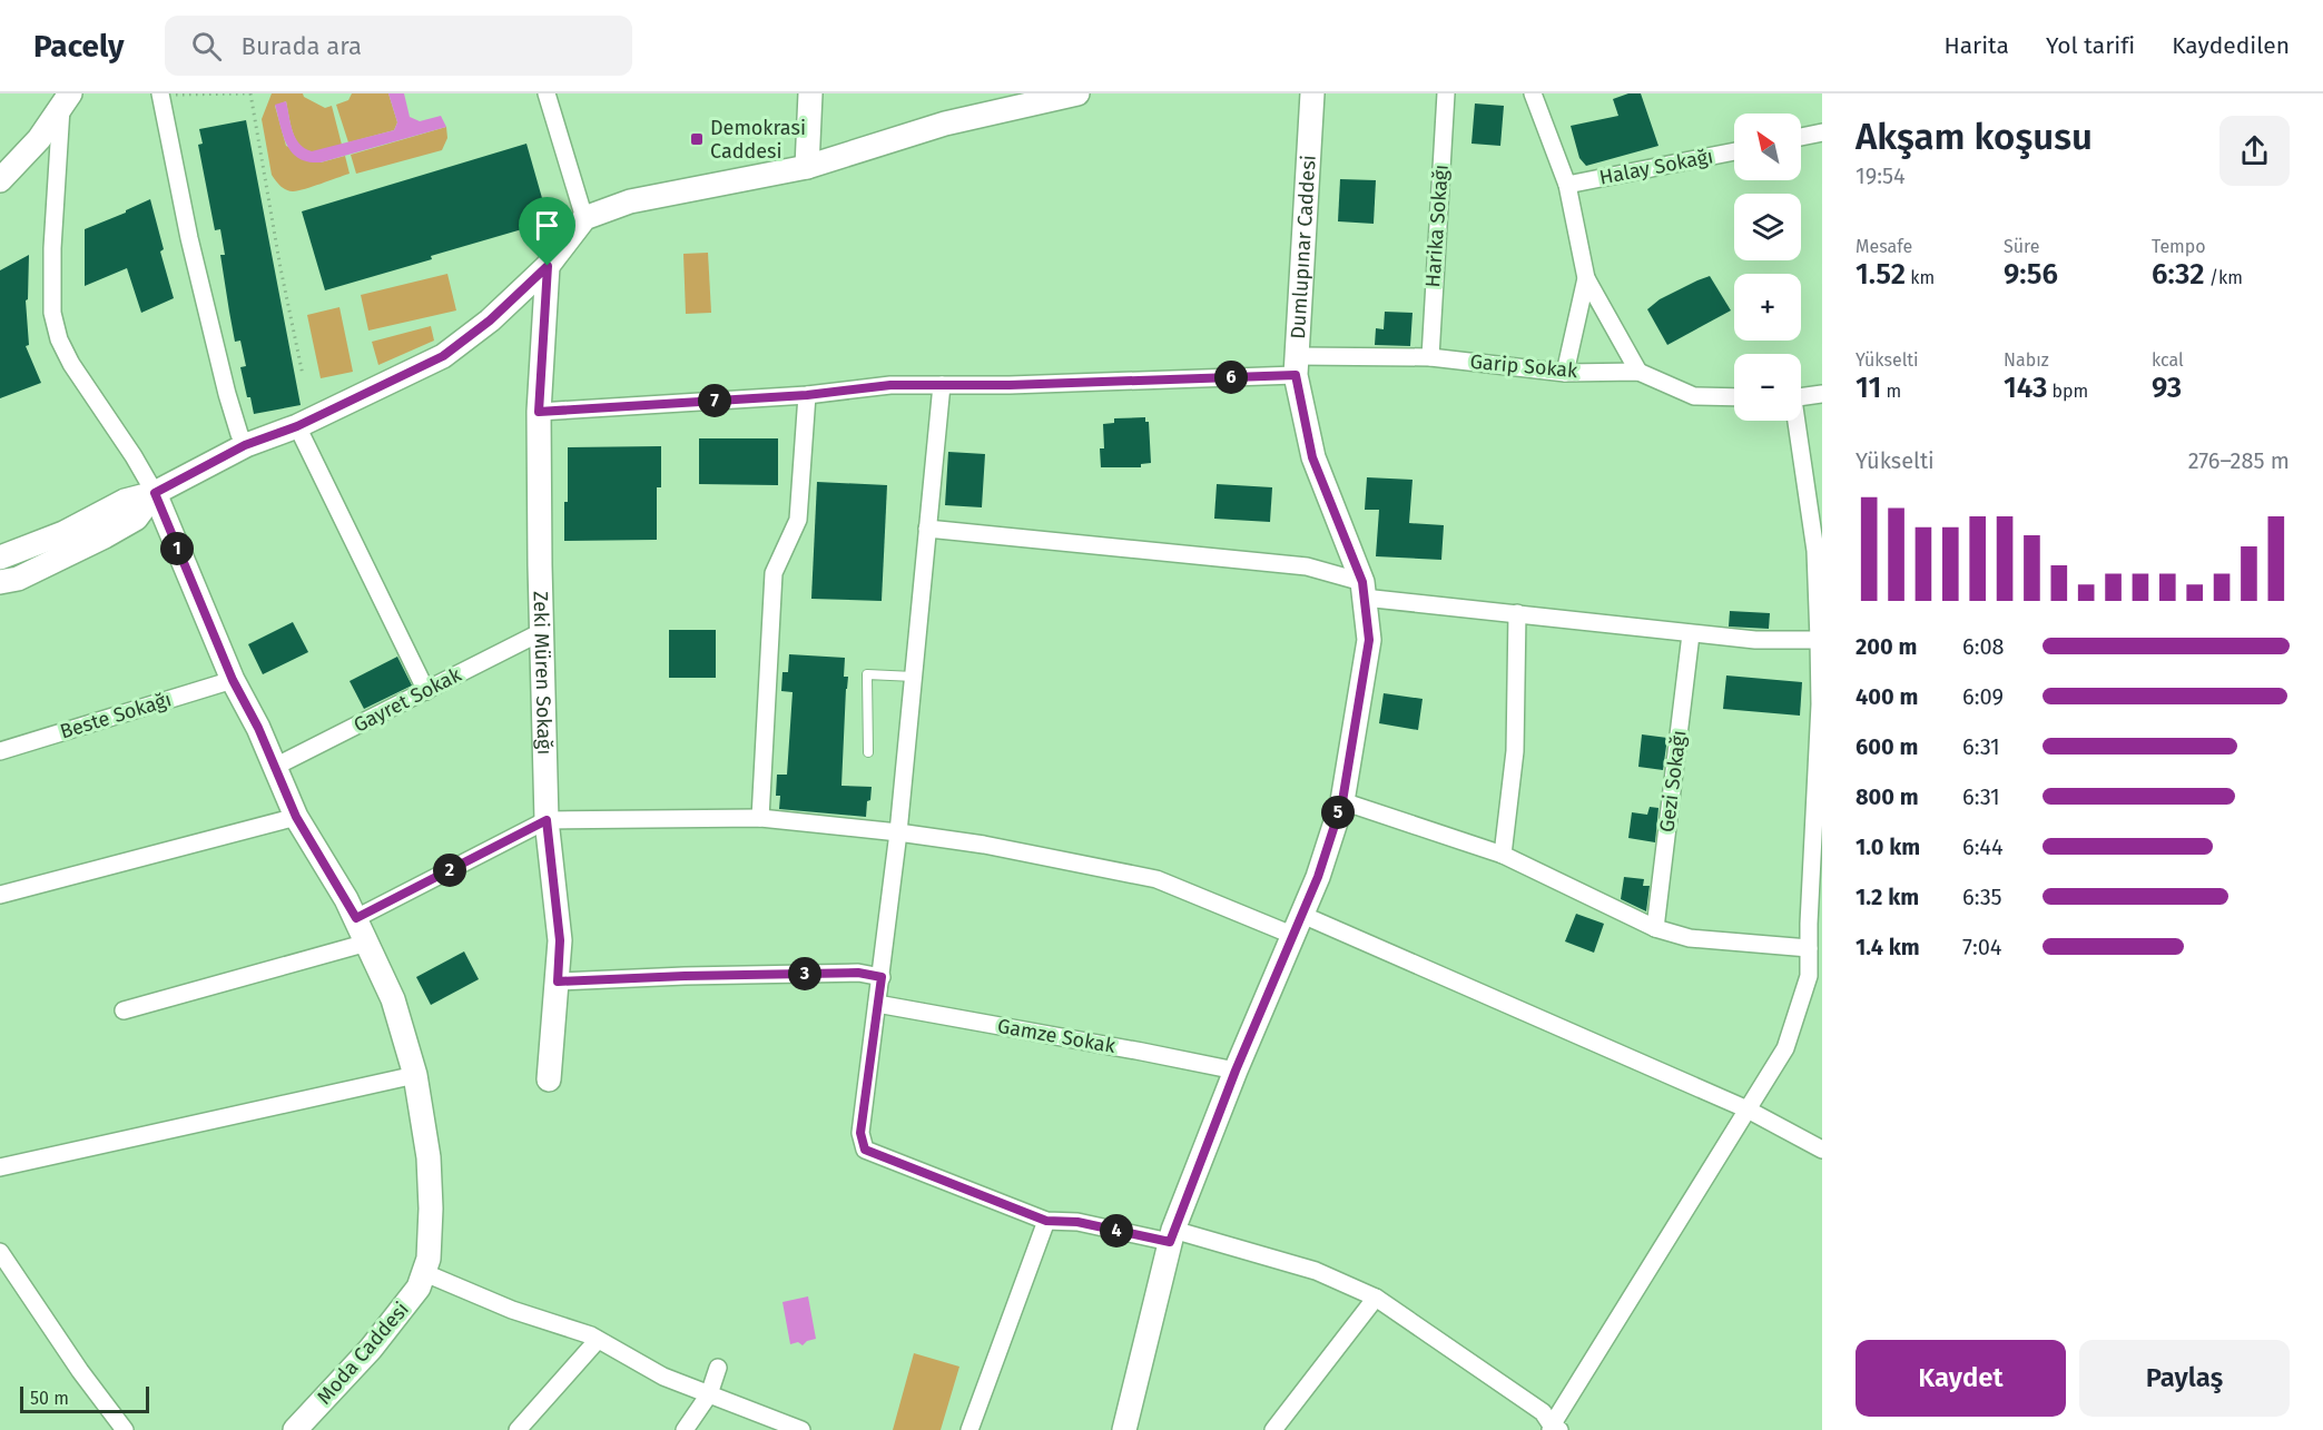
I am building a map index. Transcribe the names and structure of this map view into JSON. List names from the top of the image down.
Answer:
{
  "streets": {
    "street": [
      "Halay Sokağı",
      "Harika Sokağı",
      "Dumlupınar Caddesi",
      "Garip Sokak",
      "Zeki Müren Sokağı",
      "Gayret Sokak",
      "Beste Sokağı",
      "Gezi Sokağı",
      "Gamze Sokak",
      "Moda Caddesi"
    ]
  },
  "crossings": [
    ["Harika Sokağı", "Garip Sokak"],
    ["Dumlupınar Caddesi", "Garip Sokak"],
    ["Dumlupınar Caddesi", "Gamze Sokak"],
    ["Garip Sokak", "Zeki Müren Sokağı"],
    ["Zeki Müren Sokağı", "Gayret Sokak"]
  ],
  "places": {
    "transit": ["Demokrasi Caddesi"]
  },
  "scale_bar": "50 m",
  "north": "top left",
  "page": {
    "header": "Pacely",
    "search": "Burada ara",
    "nav": ["Harita", "Yol tarifi", "Kaydedilen"],
    "heading": ["Akşam koşusu", "19:54"],
    "map_buttons": ["+", "−"],
    "stats": [
      ["Mesafe", "1.52 km"],
      ["Süre", "9:56"],
      ["Tempo", "6:32 /km"],
      ["Yükselti", "11 m"],
      ["Nabız", "143 bpm"],
      ["kcal", "93"]
    ],
    "pins": [
      "6",
      "7",
      "1",
      "5",
      "2",
      "3",
      "4"
    ],
    "chart": ["Yükselti", "276–285 m"],
    "list": [
      {
        "name": "200 m",
        "note": "6:08"
      },
      {
        "name": "400 m",
        "note": "6:09"
      },
      {
        "name": "600 m",
        "note": "6:31"
      },
      {
        "name": "800 m",
        "note": "6:31"
      },
      {
        "name": "1.0 km",
        "note": "6:44"
      },
      {
        "name": "1.2 km",
        "note": "6:35"
      },
      {
        "name": "1.4 km",
        "note": "7:04"
      }
    ],
    "buttons": ["Kaydet", "Paylaş"],
    "scale": "50 m"
  }
}
